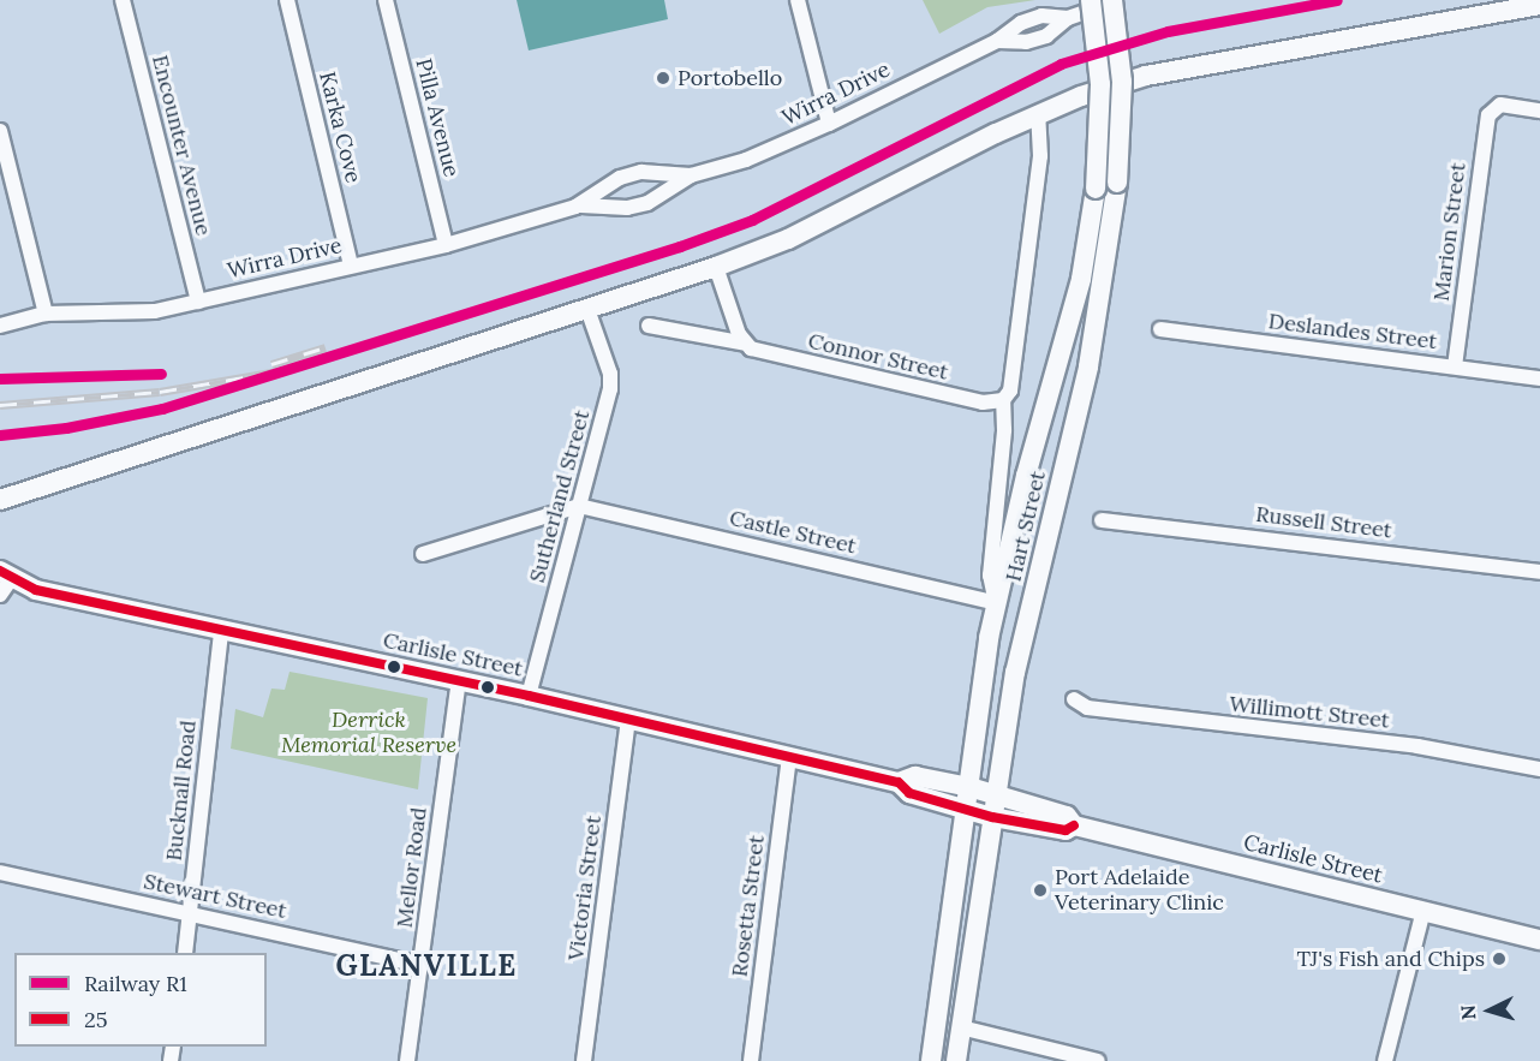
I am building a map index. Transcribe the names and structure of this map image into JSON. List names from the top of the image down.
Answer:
{
  "streets": {
    "main road": ["Hart Street", "Carlisle Street"],
    "street": [
      "Wirra Drive",
      "Pilla Avenue",
      "Karka Cove",
      "Encounter Avenue",
      "Marion Street",
      "Deslandes Street",
      "Connor Street",
      "Sutherland Street",
      "Russell Street",
      "Castle Street",
      "Willimott Street",
      "Bucknall Road",
      "Mellor Road",
      "Victoria Street",
      "Stewart Street",
      "Rosetta Street"
    ]
  },
  "crossings": [
    ["Wirra Drive", "Pilla Avenue"],
    ["Wirra Drive", "Karka Cove"],
    ["Wirra Drive", "Encounter Avenue"],
    ["Marion Street", "Deslandes Street"],
    ["Connor Street", "Hart Street"],
    ["Sutherland Street", "Castle Street"],
    ["Sutherland Street", "Carlisle Street"],
    ["Hart Street", "Castle Street"],
    ["Hart Street", "Carlisle Street"],
    ["Carlisle Street", "Bucknall Road"],
    ["Carlisle Street", "Mellor Road"],
    ["Carlisle Street", "Victoria Street"],
    ["Carlisle Street", "Rosetta Street"],
    ["Bucknall Road", "Stewart Street"],
    ["Mellor Road", "Stewart Street"]
  ],
  "districts": ["GLANVILLE"],
  "parks": ["Derrick Memorial Reserve"],
  "places": ["Portobello", "Port Adelaide Veterinary Clinic", "TJ's Fish and Chips"],
  "lines": ["rail line R1", "transit line 25"],
  "legend": ["Railway R1", "25"],
  "north": "left"
}
